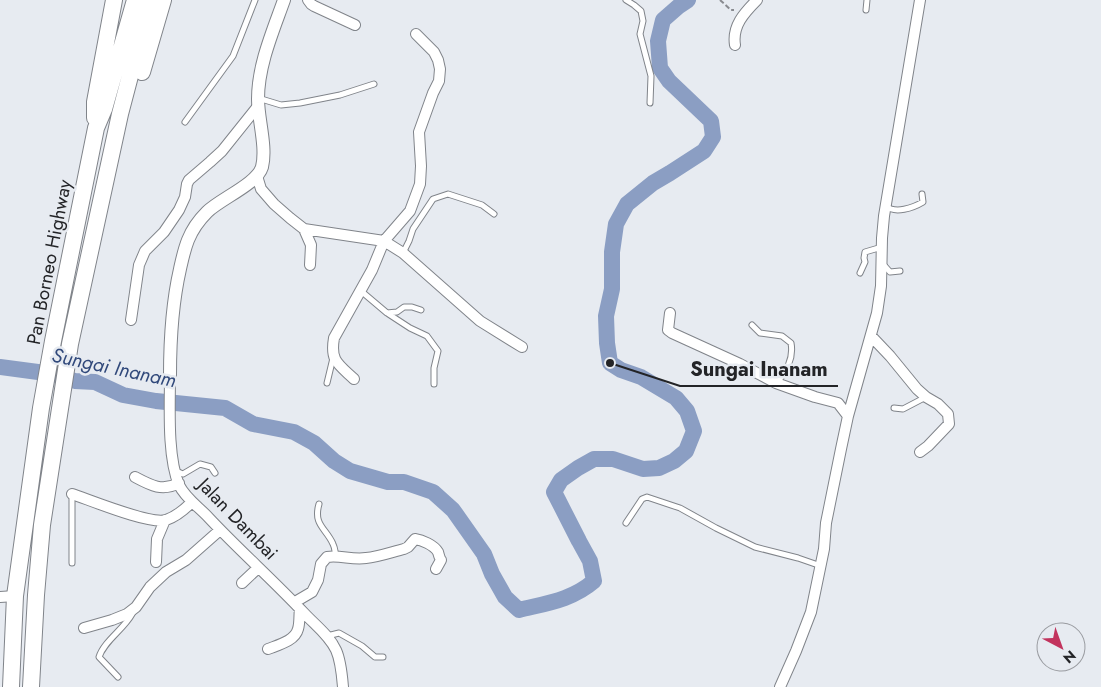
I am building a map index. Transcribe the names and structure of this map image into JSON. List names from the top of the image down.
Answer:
{
  "streets": {
    "highway": ["Pan Borneo Highway"],
    "street": ["Jalan Dambai"]
  },
  "water": ["Sungai Inanam"],
  "places": ["Sungai Inanam"],
  "north": "bottom right"
}
